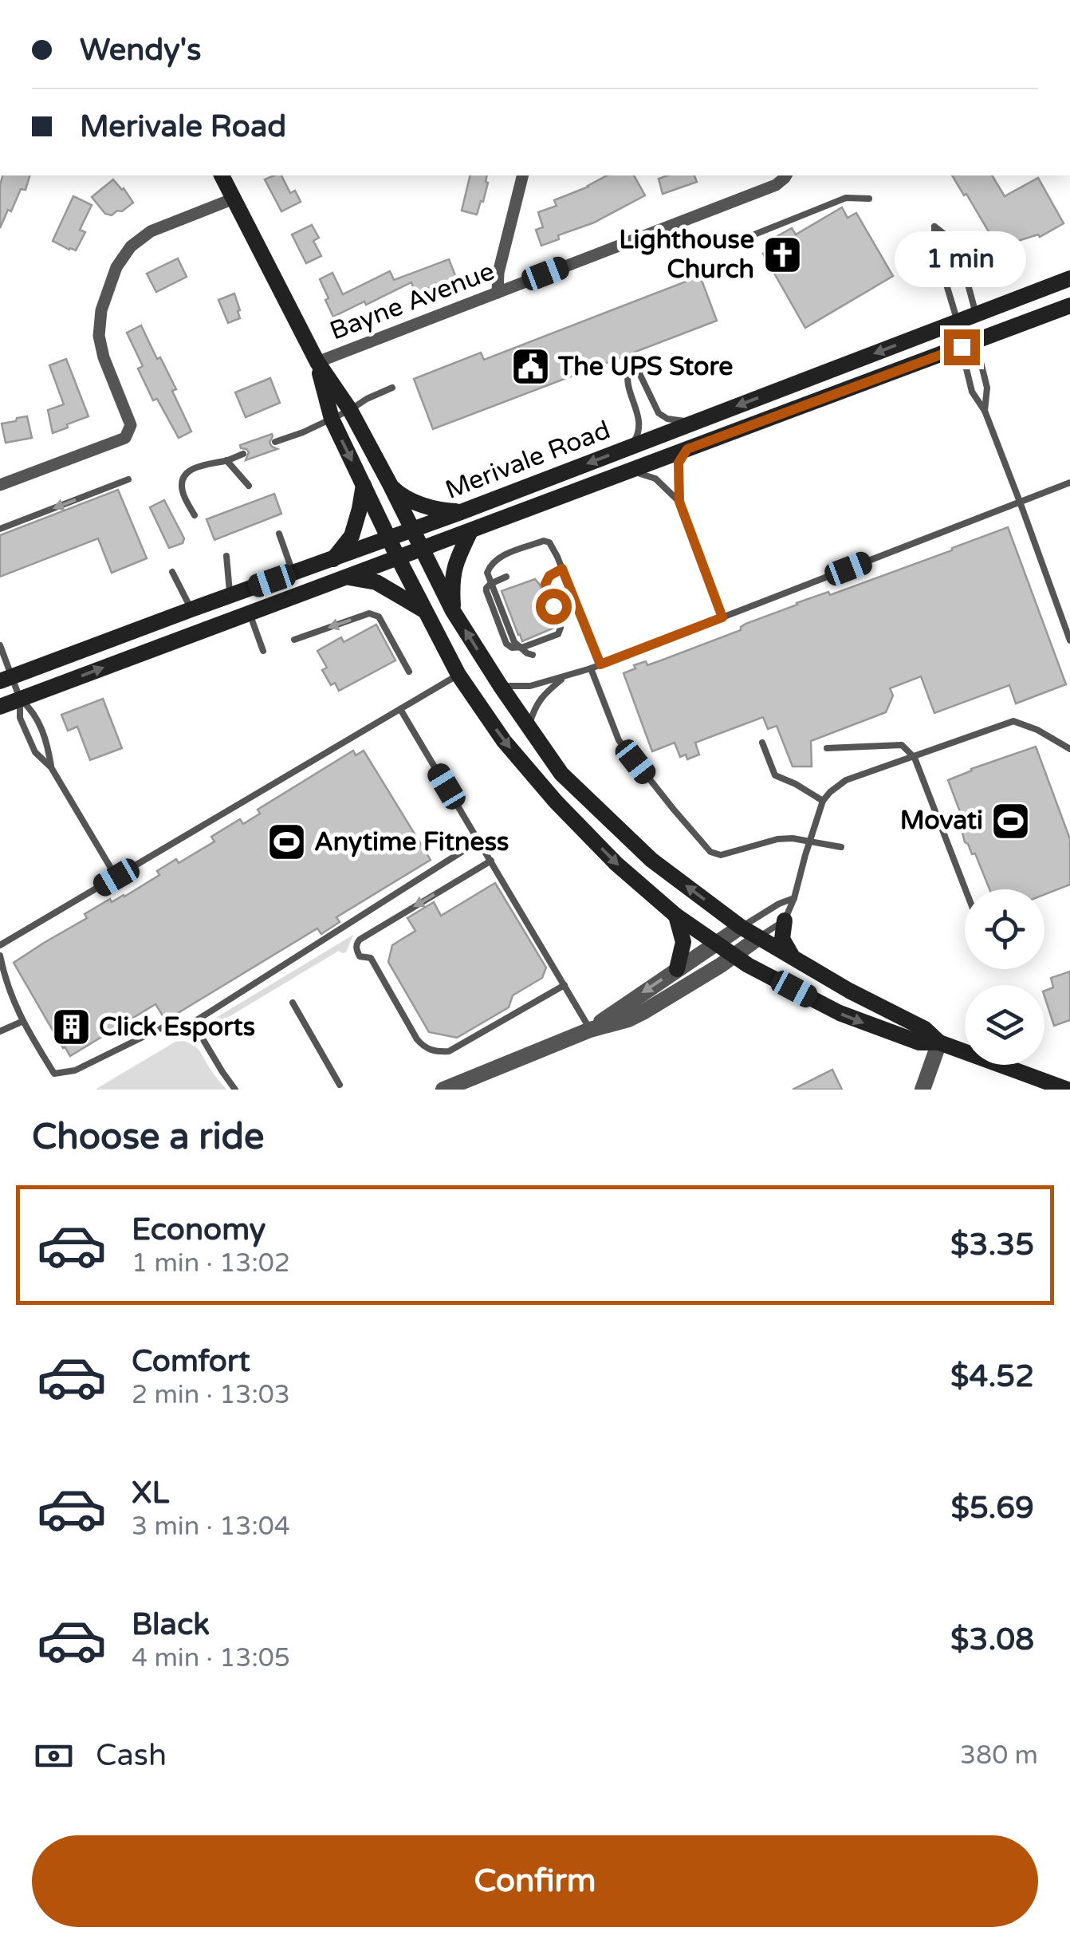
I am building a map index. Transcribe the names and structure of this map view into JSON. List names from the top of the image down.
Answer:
{
  "streets": {
    "main road": ["Merivale Road"],
    "street": ["Bayne Avenue"]
  },
  "places": {
    "church": ["Lighthouse Church"],
    "public building": ["The UPS Store"],
    "sports": ["Movati", "Anytime Fitness"],
    "building": ["Click Esports"]
  },
  "page": {
    "banner": ["Wendy's", "Merivale Road"],
    "bubble": "1 min",
    "heading": "Choose a ride",
    "list": [
      {
        "name": "Economy",
        "note": "1 min · 13:02",
        "value": "$3.35"
      },
      {
        "name": "Comfort",
        "note": "2 min · 13:03",
        "value": "$4.52"
      },
      {
        "name": "XL",
        "note": "3 min · 13:04",
        "value": "$5.69"
      },
      {
        "name": "Black",
        "note": "4 min · 13:05",
        "value": "$3.08"
      }
    ],
    "pay": ["Cash", "380 m"],
    "buttons": "Confirm"
  }
}
